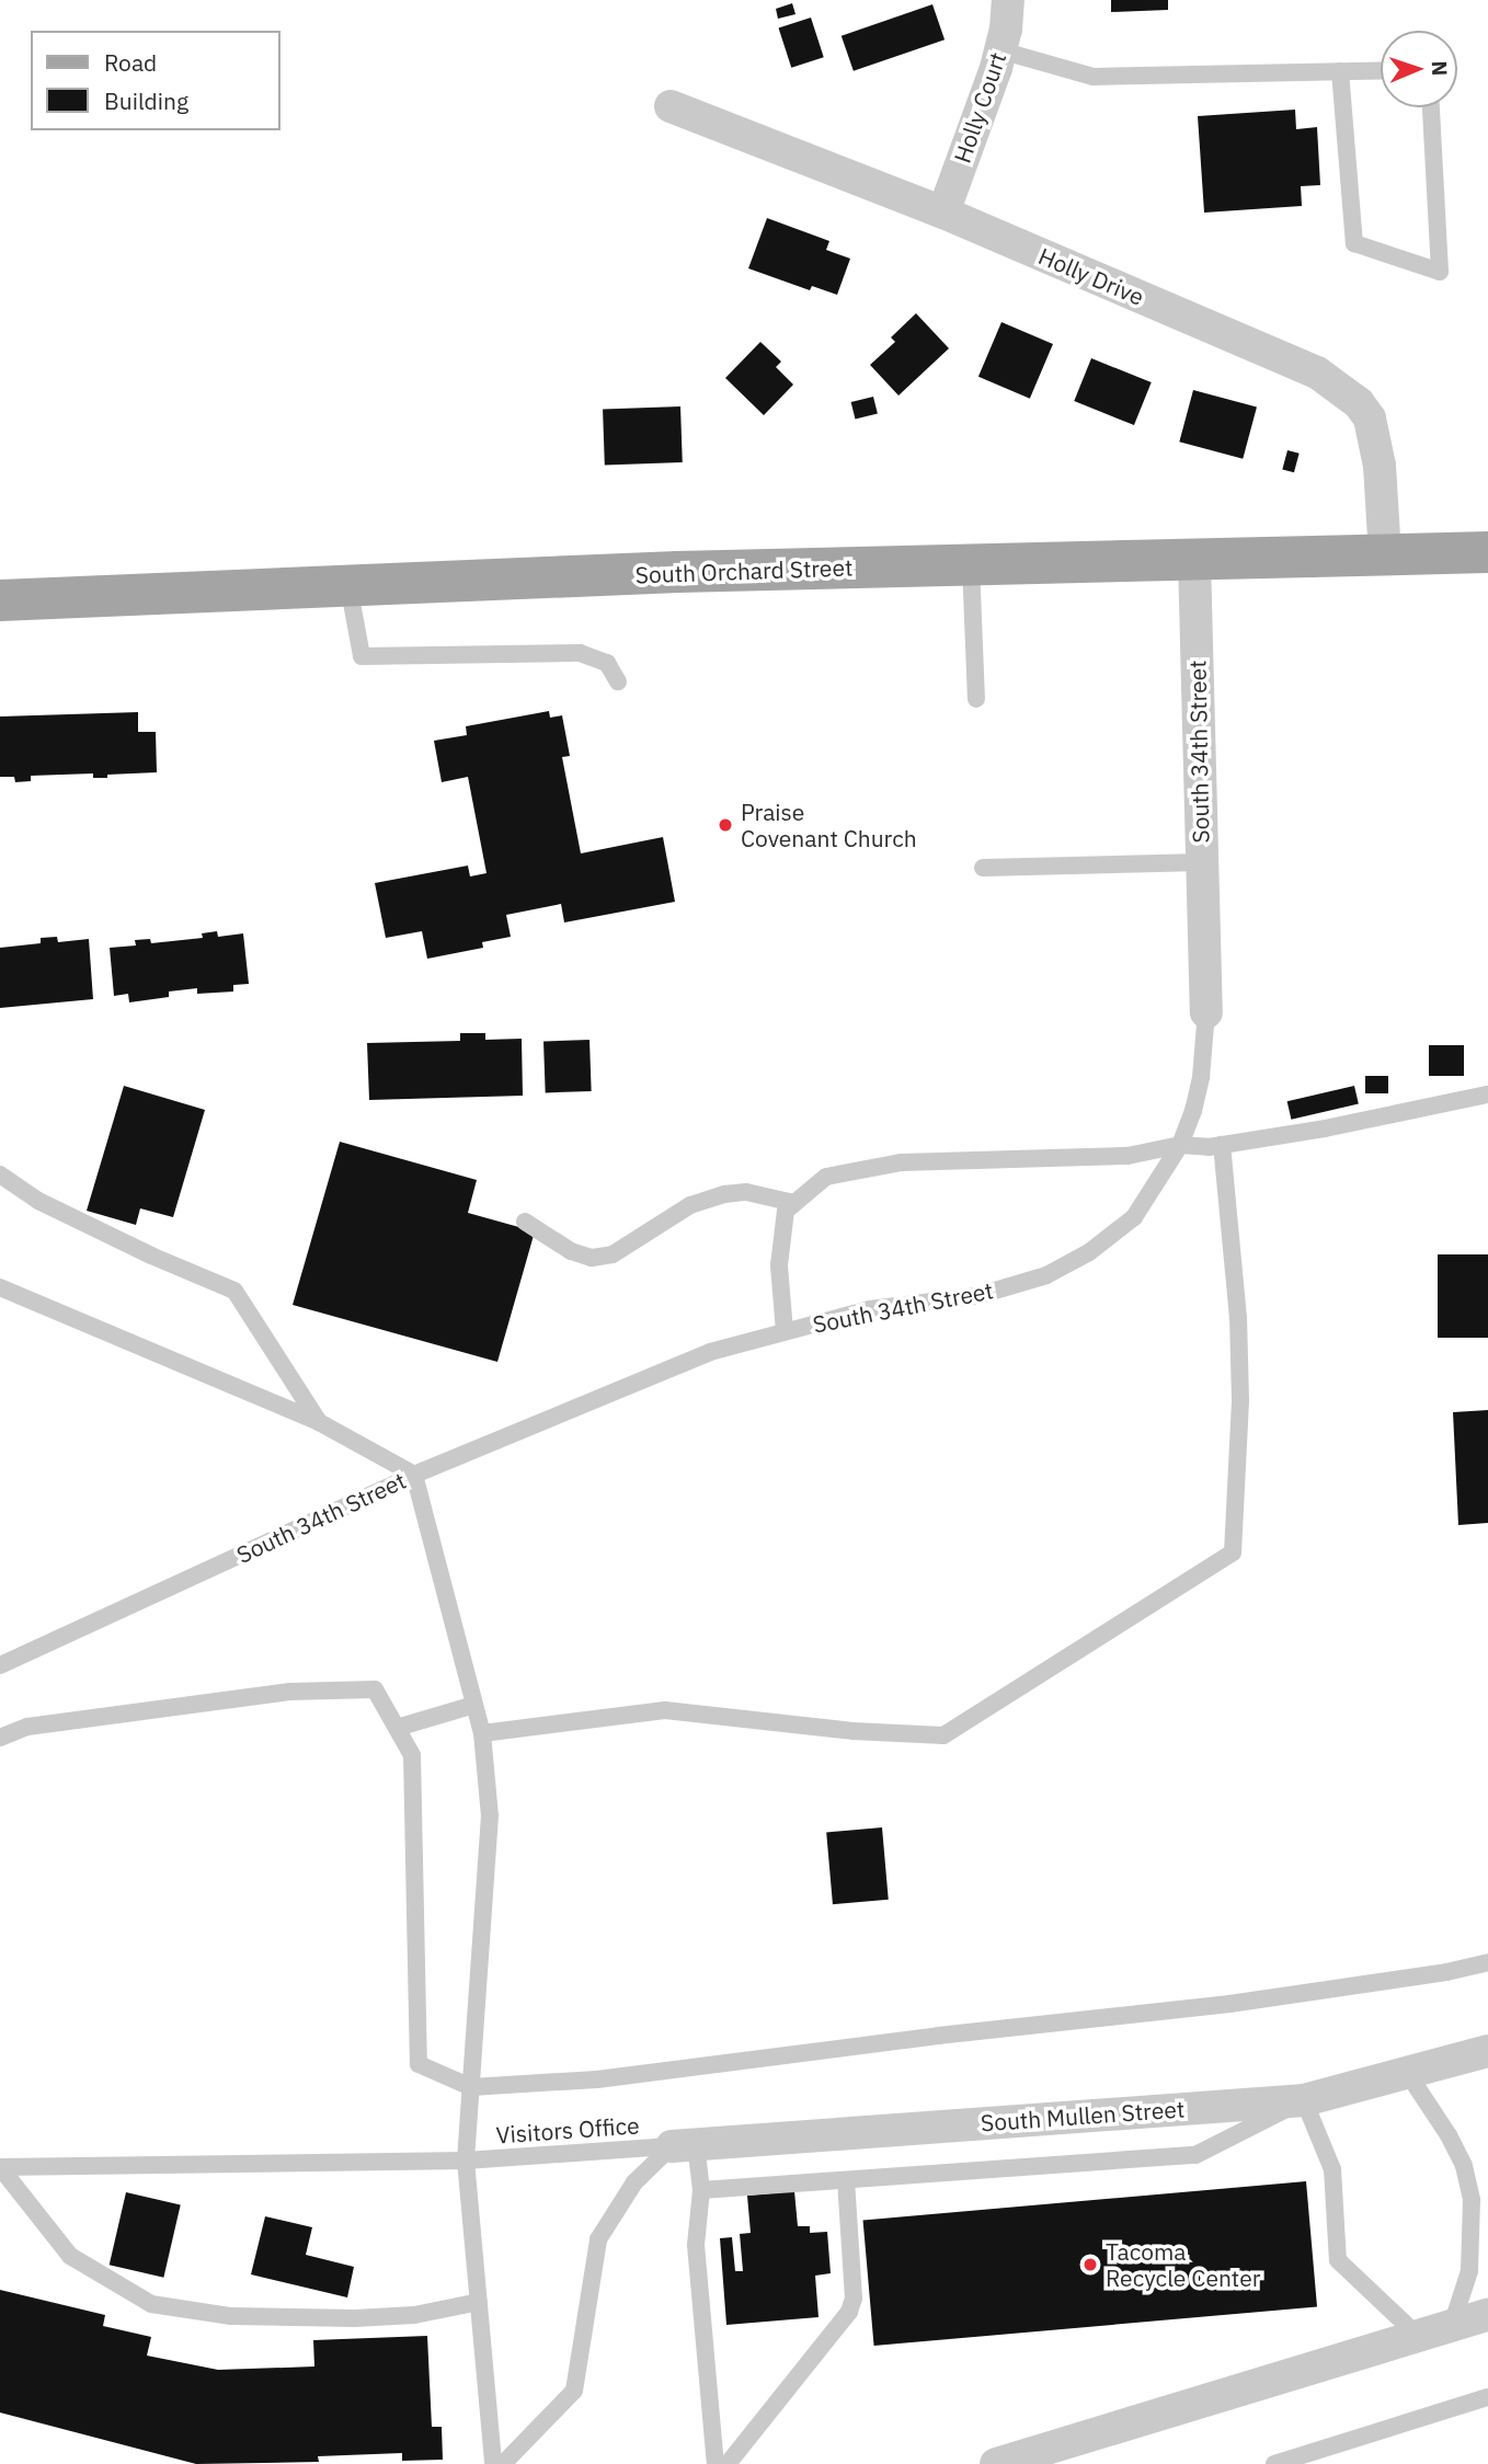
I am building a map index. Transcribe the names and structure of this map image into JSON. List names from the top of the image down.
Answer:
{
  "streets": {
    "main road": ["South Orchard Street"],
    "street": [
      "Holly Court",
      "Holly Drive",
      "South 34th Street",
      "South Mullen Street"
    ],
    "lane": ["Visitors Office"]
  },
  "crossings": [
    ["Holly Court", "Holly Drive"],
    ["Holly Drive", "South Orchard Street"],
    ["South Orchard Street", "South 34th Street"],
    ["South Mullen Street", "Visitors Office"]
  ],
  "places": ["Praise Covenant Church", "Tacoma Recycle Center"],
  "legend": ["Road", "Building"],
  "north": "right"
}
